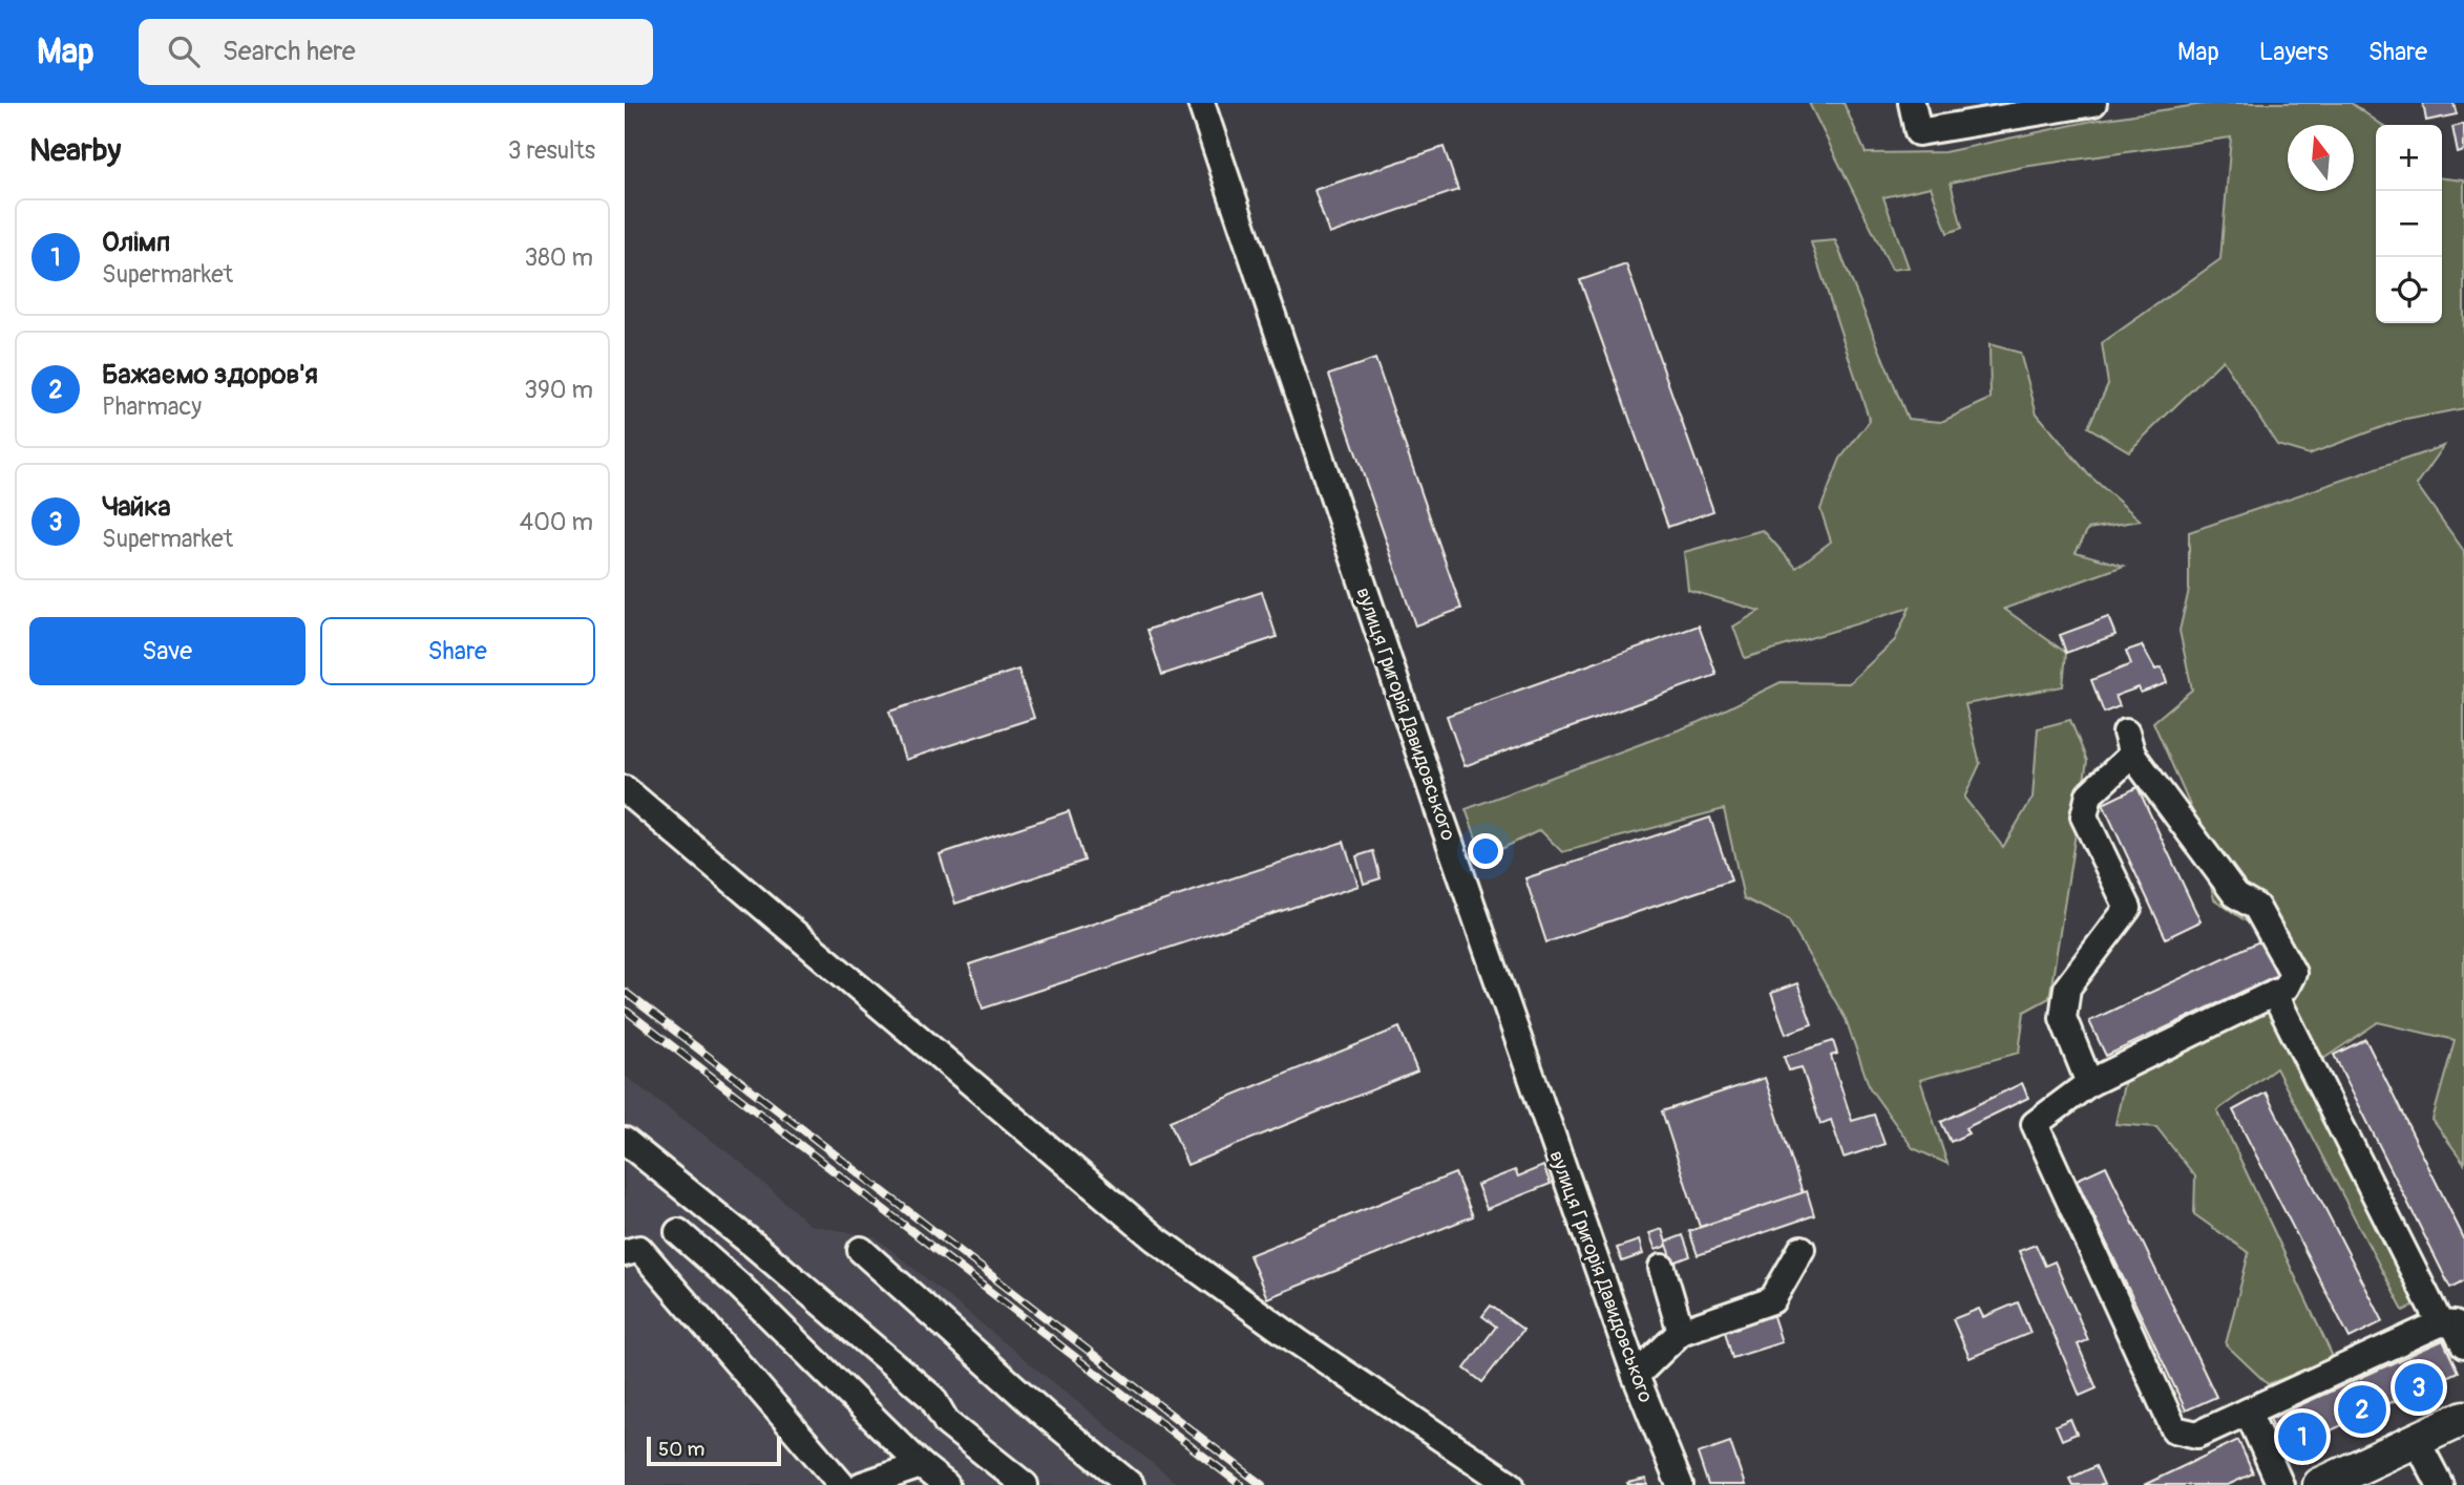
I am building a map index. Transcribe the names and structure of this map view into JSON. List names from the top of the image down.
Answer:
{
  "streets": {
    "street": ["вулиця Григорія Давидовського"]
  },
  "scale_bar": "50 m",
  "north": "top",
  "page": {
    "header": "Map",
    "search": "Search here",
    "nav": ["Map", "Layers", "Share"],
    "heading": ["Nearby", "3 results"],
    "map_buttons": ["+", "−"],
    "list": [
      {
        "mark": "1",
        "name": "Олімп",
        "note": "Supermarket",
        "value": "380 m"
      },
      {
        "mark": "2",
        "name": "Бажаємо здоров'я",
        "note": "Pharmacy",
        "value": "390 m"
      },
      {
        "mark": "3",
        "name": "Чайка",
        "note": "Supermarket",
        "value": "400 m"
      }
    ],
    "buttons": ["Save", "Share"],
    "pins": ["3", "2", "1"],
    "scale": "50 m"
  }
}
